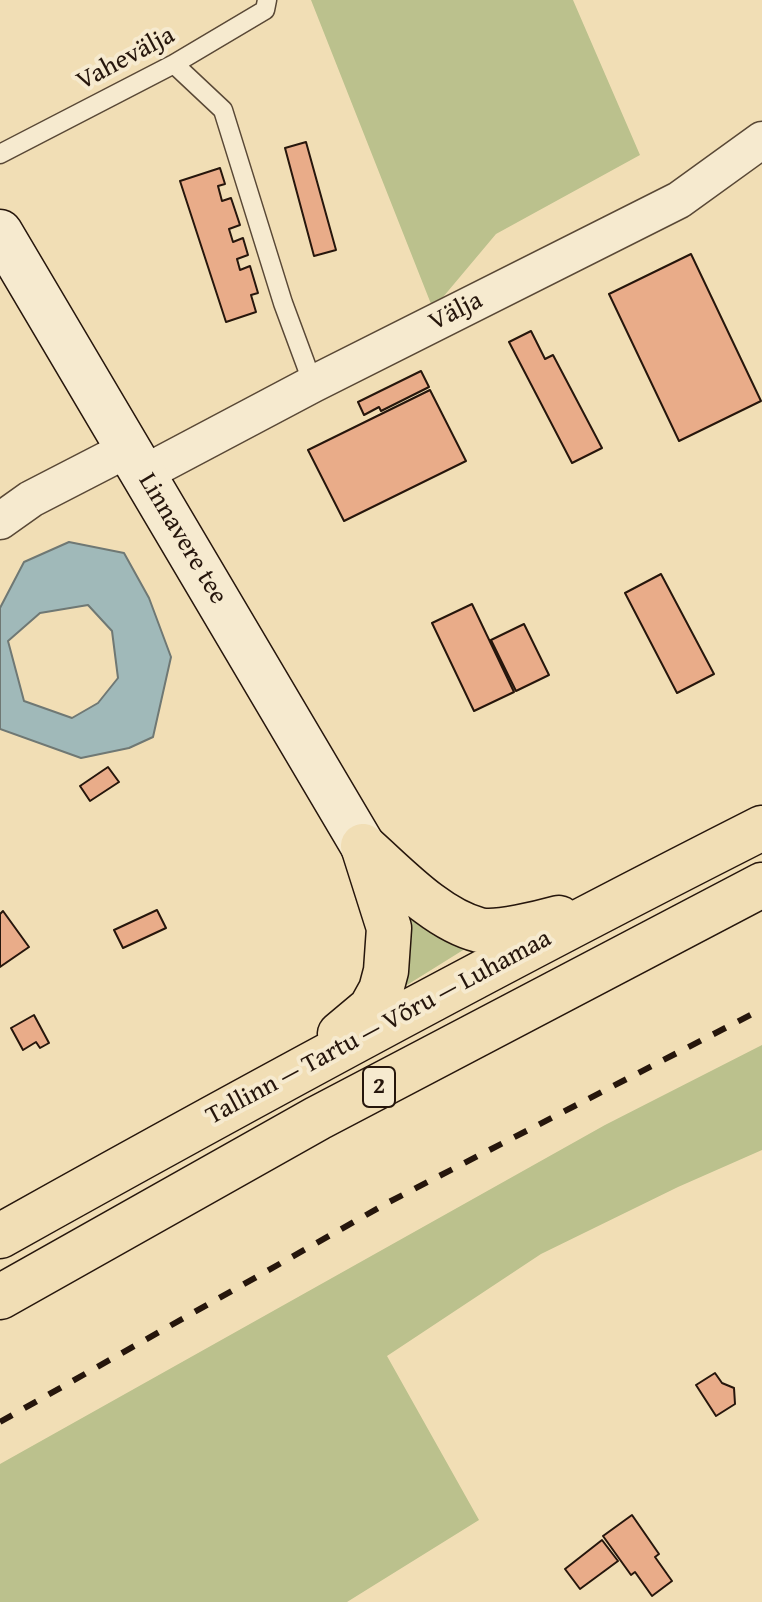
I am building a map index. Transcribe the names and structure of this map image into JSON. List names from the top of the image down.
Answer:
{
  "streets": {
    "highway": ["Tallinn — Tartu — Võru — Luhamaa", "2"],
    "street": ["Välja", "Linnavere tee"],
    "lane": ["Vahevälja"]
  },
  "crossings": [
    ["Välja", "Linnavere tee"]
  ]
}
